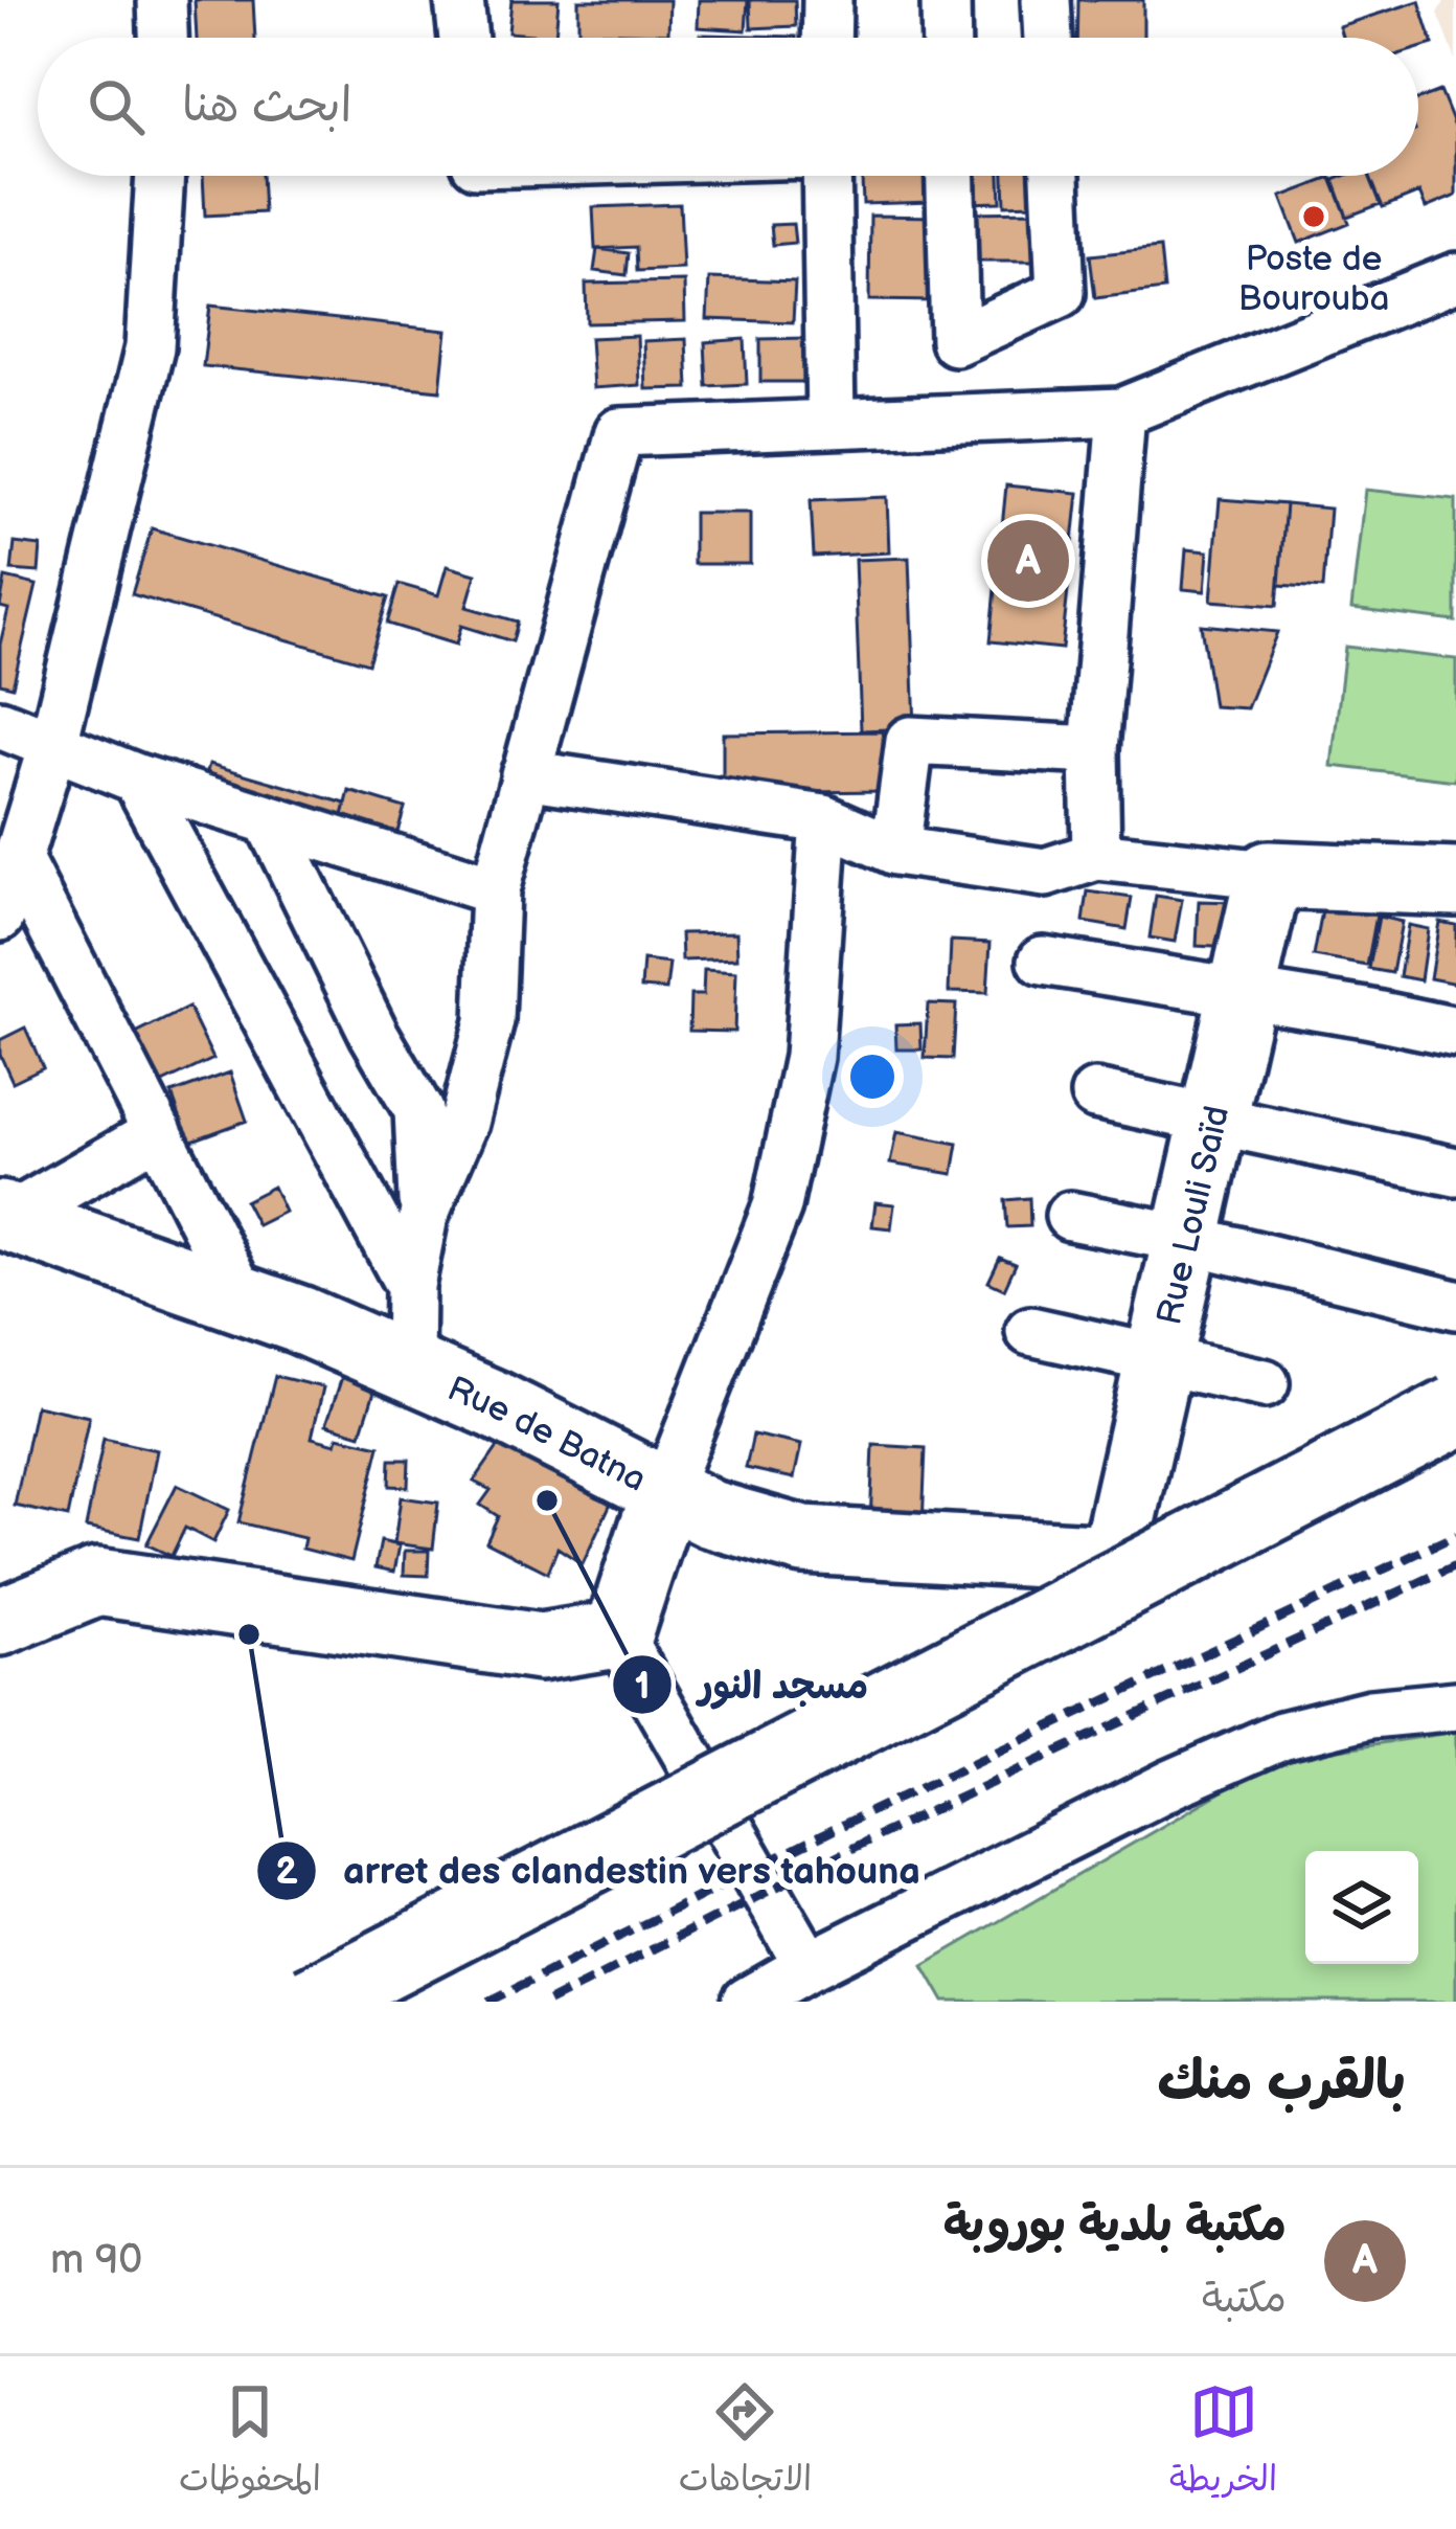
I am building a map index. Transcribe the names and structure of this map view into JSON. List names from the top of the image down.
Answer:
{
  "streets": {
    "street": ["Rue Louli Saïd", "Rue de Batna"]
  },
  "crossings": [
    ["Rue Louli Saïd", "Rue de Batna"]
  ],
  "places": ["Poste de Bourouba", "مسجد النور", "arret des clandestin vers tahouna"],
  "page": {
    "search": "ابحث هنا",
    "pins": "A",
    "heading": "بالقرب منك",
    "list": [
      {
        "mark": "A",
        "name": "مكتبة بلدية بوروبة",
        "note": "مكتبة",
        "value": "90 m"
      }
    ],
    "nav": ["الخريطة", "الاتجاهات", "المحفوظات"]
  }
}
